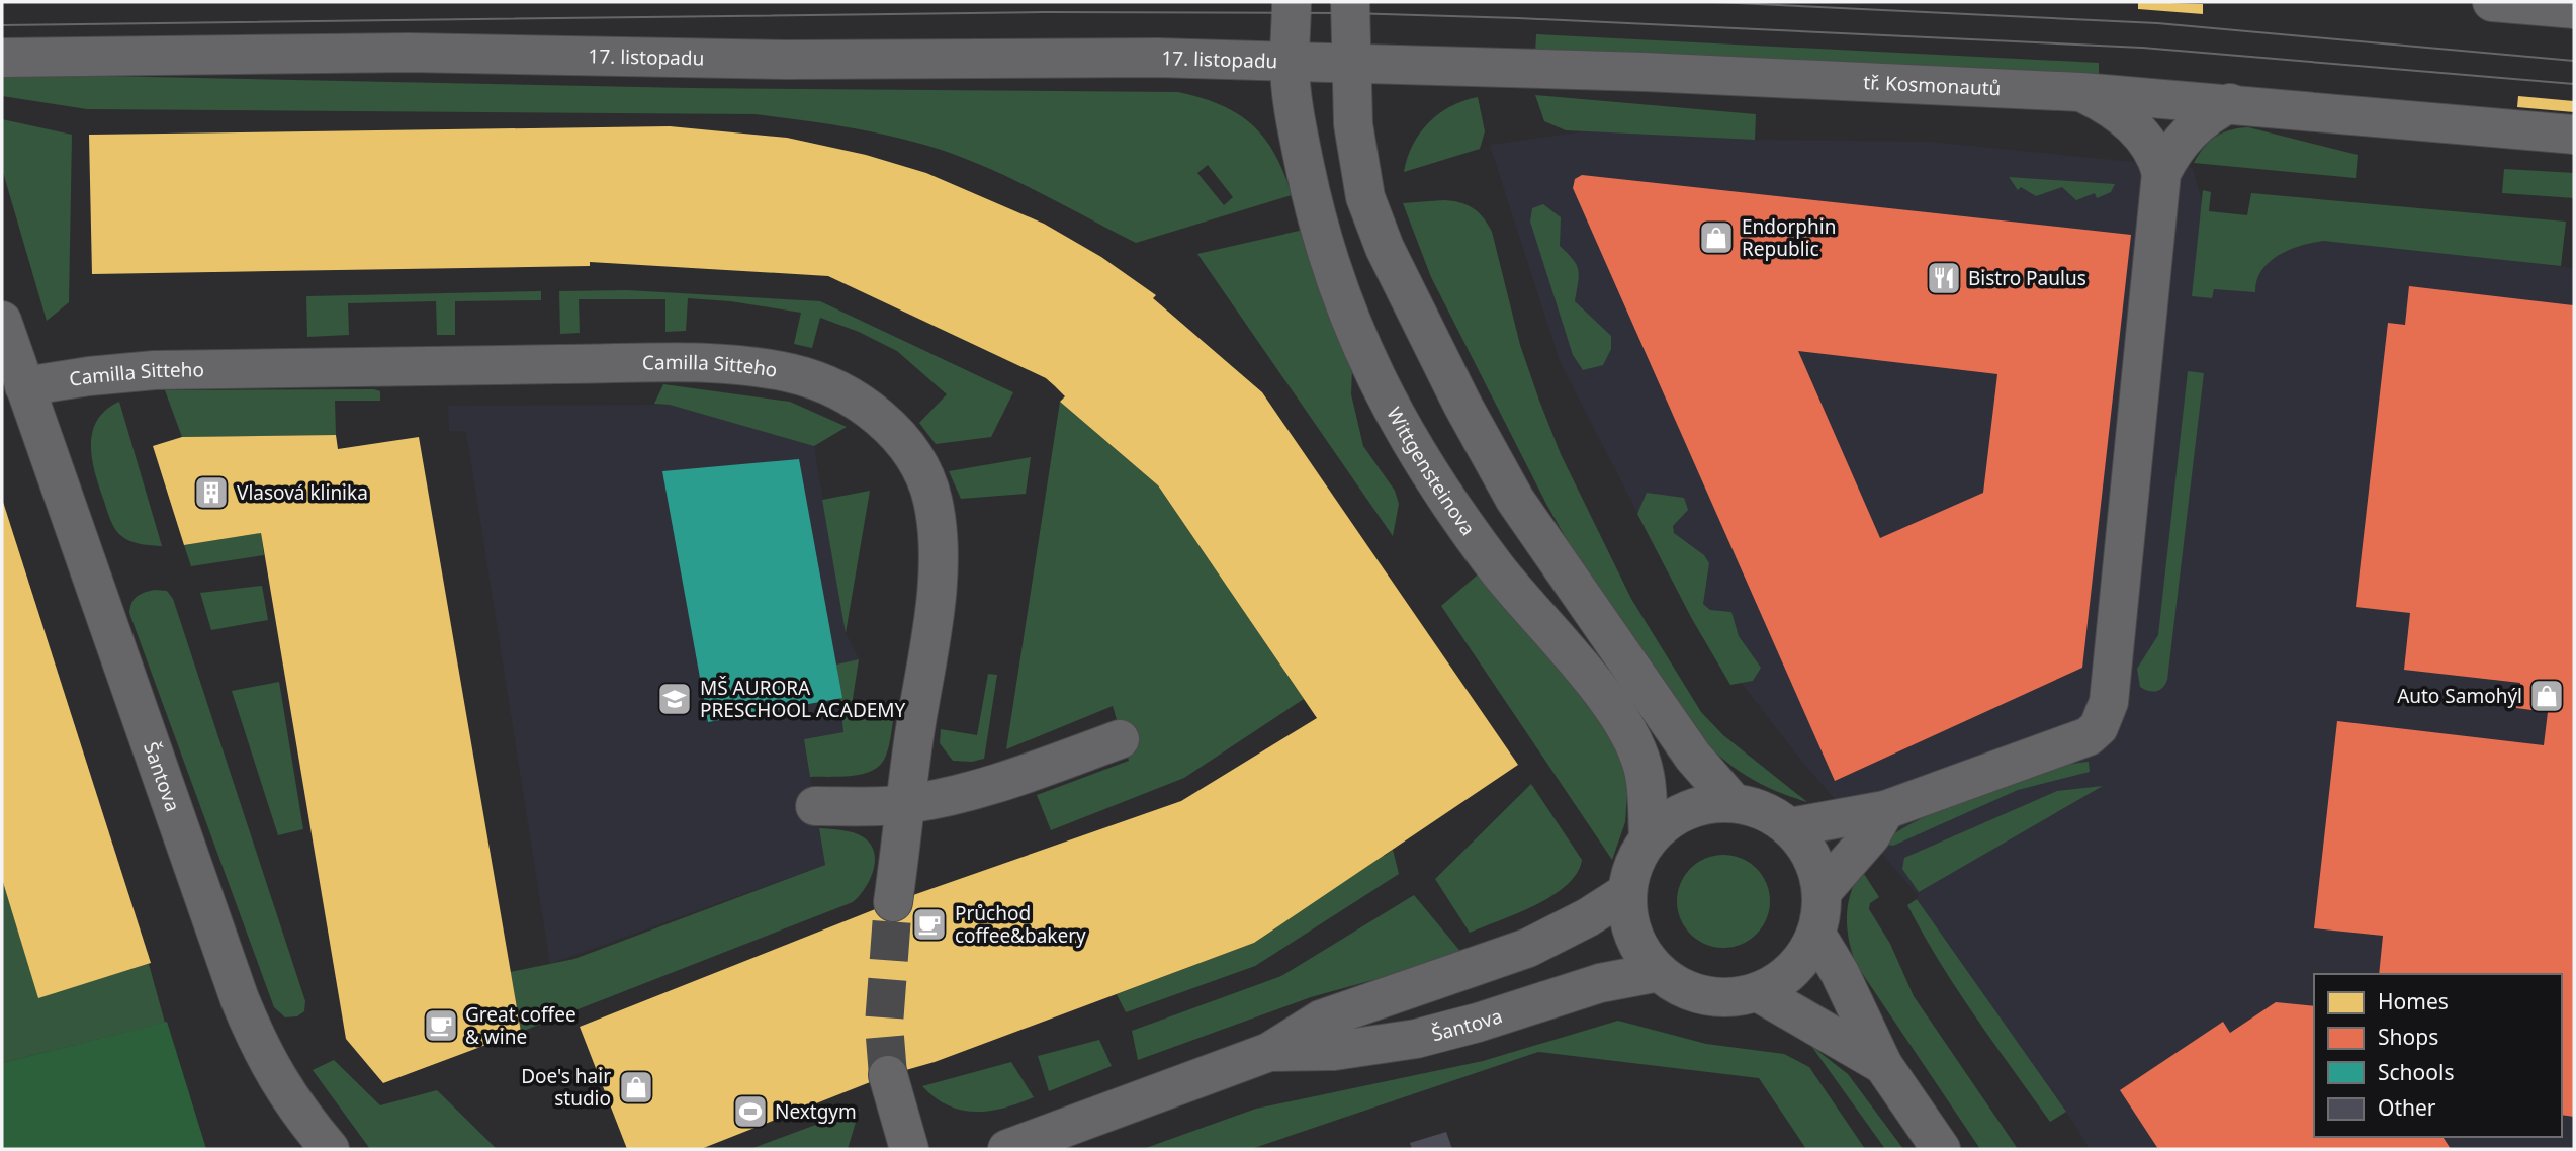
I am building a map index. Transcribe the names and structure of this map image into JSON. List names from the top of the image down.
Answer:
{
  "streets": {
    "street": [
      "17. listopadu",
      "tř. Kosmonautů",
      "Camilla Sitteho",
      "Wittgensteinova",
      "Šantova"
    ]
  },
  "crossings": [
    ["17. listopadu", "tř. Kosmonautů"],
    ["17. listopadu", "Wittgensteinova"],
    ["tř. Kosmonautů", "Wittgensteinova"],
    ["Camilla Sitteho", "Šantova"],
    ["Wittgensteinova", "Šantova"]
  ],
  "places": {
    "shop": ["Endorphin Republic", "Auto Samohýl", "Doe's hair studio"],
    "restaurant": ["Bistro Paulus"],
    "building": ["Vlasová klinika"],
    "school or university": ["MŠ AURORA PRESCHOOL ACADEMY"],
    "cafe": ["Průchod coffee&bakery", "Great coffee & wine"],
    "sports": ["Nextgym"]
  },
  "legend": [
    "Homes",
    "Shops",
    "Schools",
    "Other"
  ]
}
